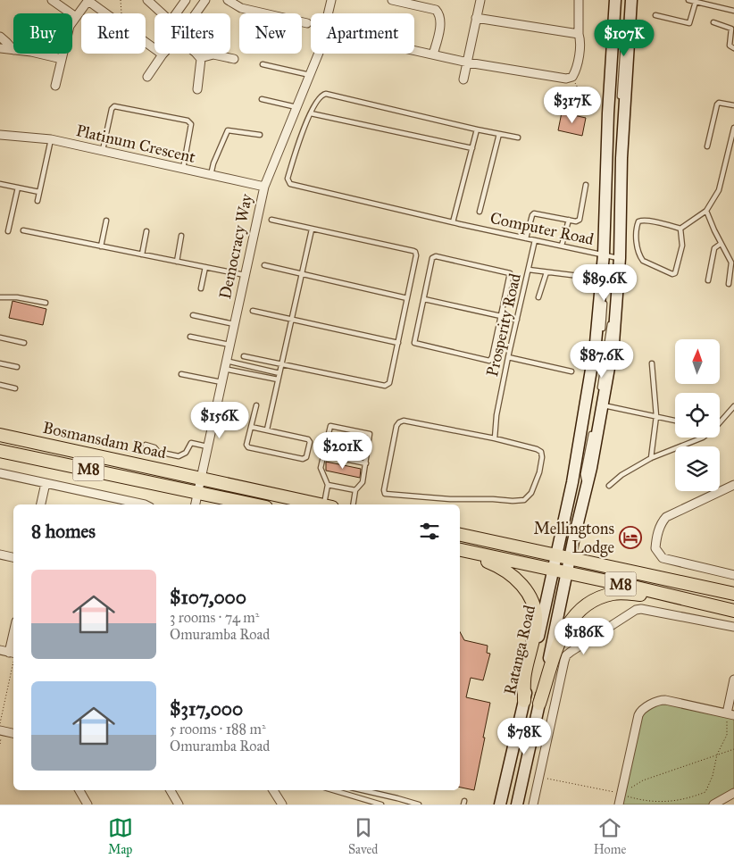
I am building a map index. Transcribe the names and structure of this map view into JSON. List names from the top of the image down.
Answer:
{
  "streets": {
    "main road": ["Bosmansdam Road", "M8", "Ratanga Road"],
    "street": ["Platinum Crescent", "Democracy Way"],
    "lane": ["Computer Road", "Prosperity Road"]
  },
  "crossings": [
    ["Platinum Crescent", "Democracy Way"],
    ["Computer Road", "Prosperity Road"],
    ["Computer Road", "Ratanga Road"],
    ["Democracy Way", "Bosmansdam Road"],
    ["M8", "Ratanga Road"]
  ],
  "places": {
    "hotel": ["Mellingtons Lodge"]
  },
  "north": "top",
  "page": {
    "chip": [
      "Buy",
      "Rent",
      "Filters",
      "New",
      "Apartment"
    ],
    "price": [
      "$107K",
      "$317K",
      "$89.6K",
      "$87.6K",
      "$156K",
      "$201K",
      "$186K",
      "$78K"
    ],
    "heading": "8 homes",
    "list": [
      {
        "name": "$107,000",
        "note": "3 rooms · 74 m² · Omuramba Road"
      },
      {
        "name": "$317,000",
        "note": "5 rooms · 188 m² · Omuramba Road"
      }
    ],
    "tabs": ["Map", "Saved", "Home"]
  }
}
